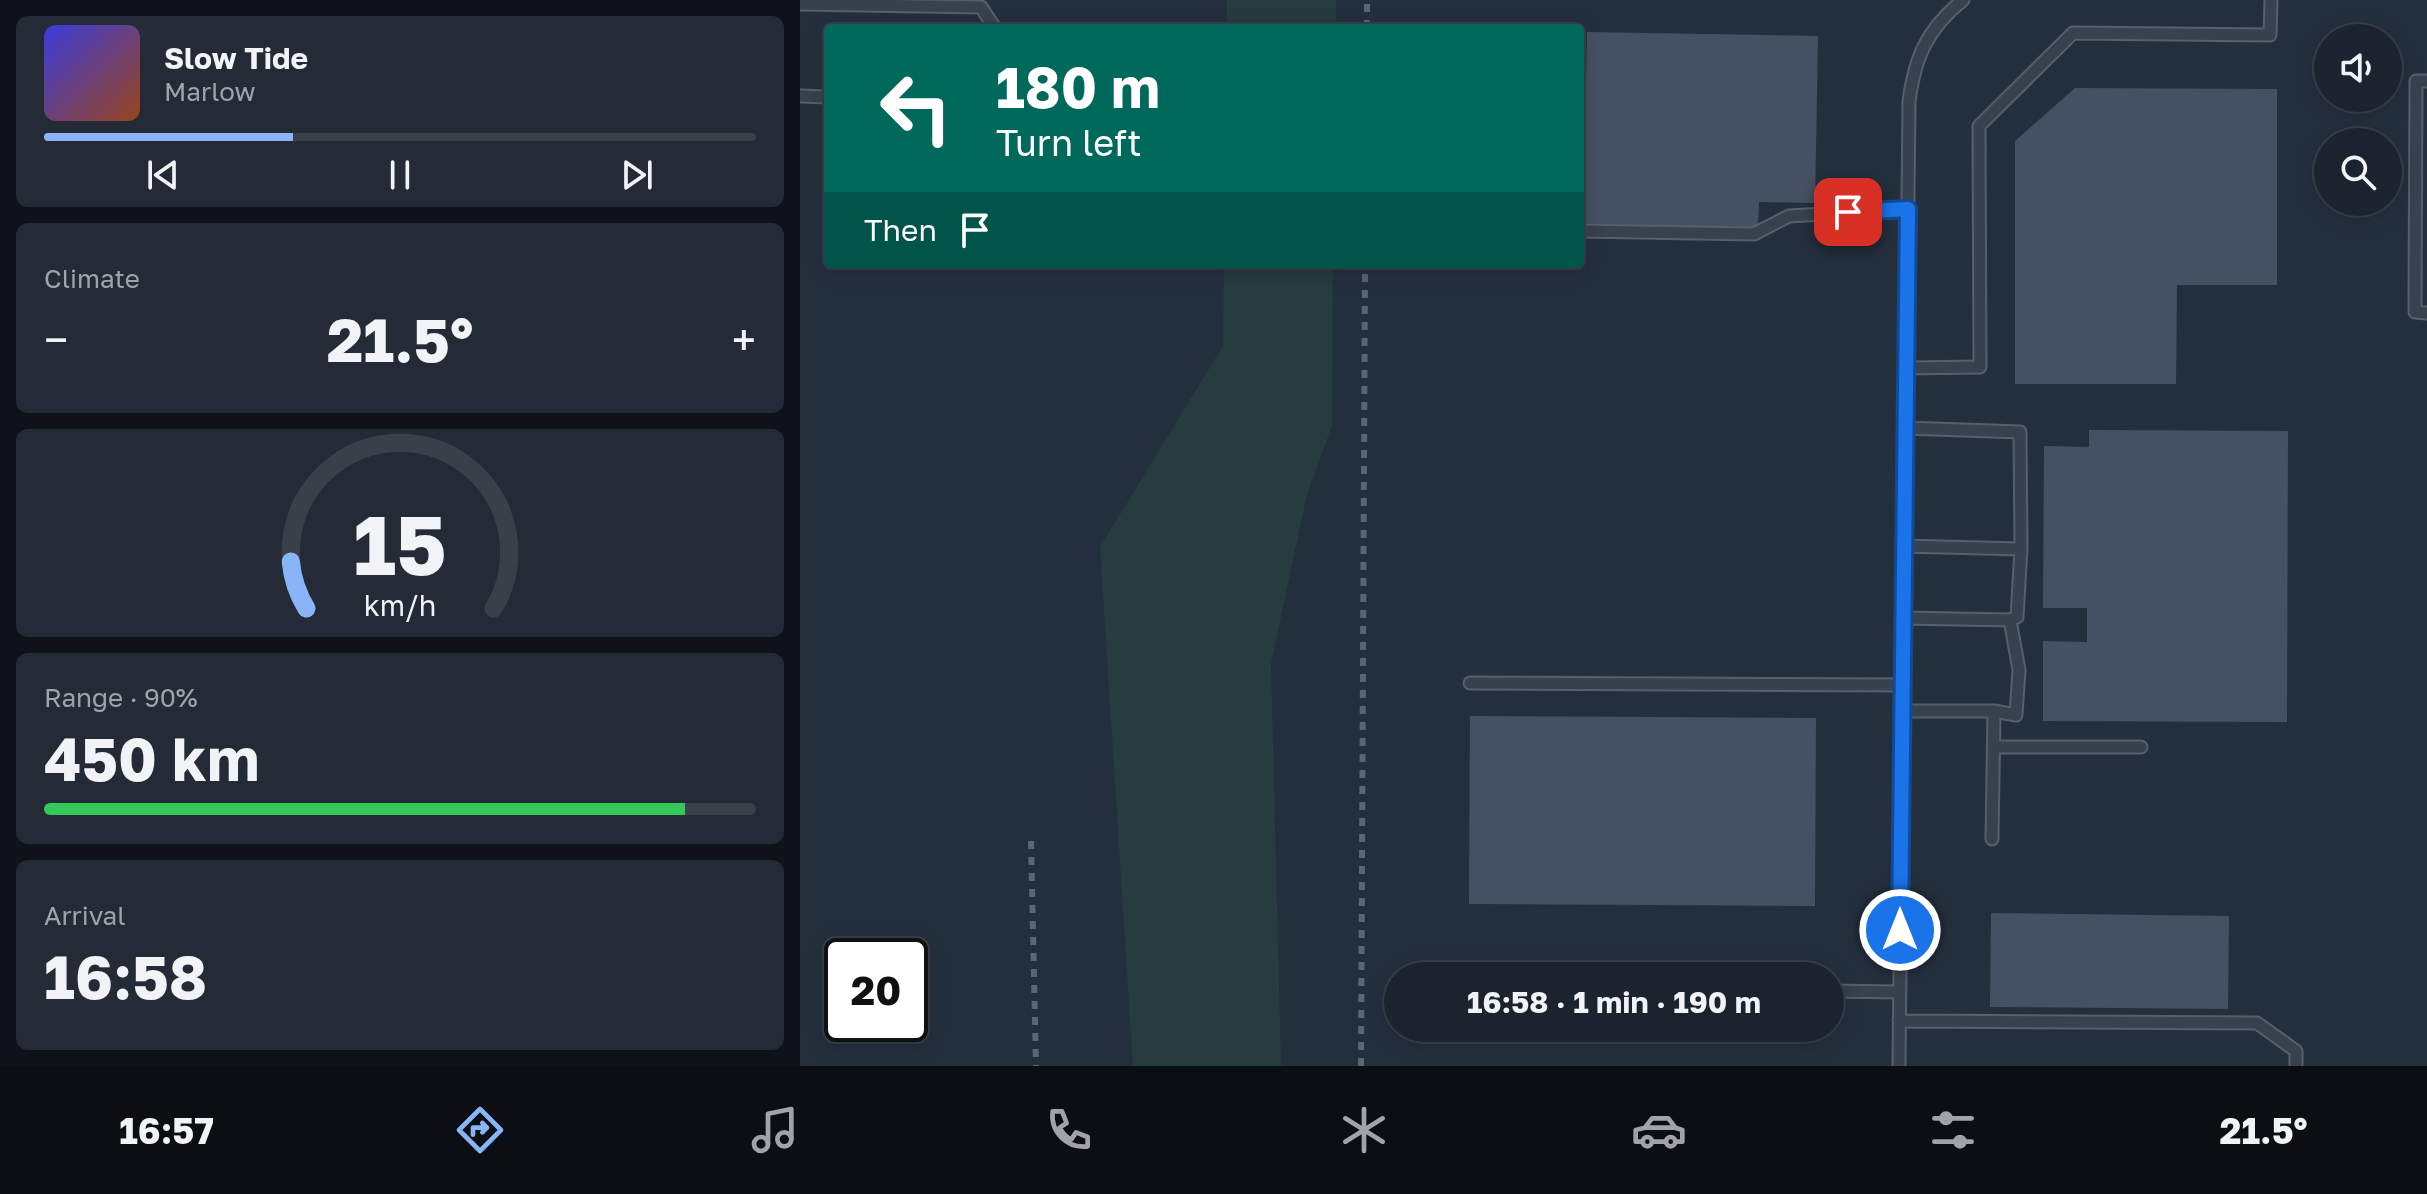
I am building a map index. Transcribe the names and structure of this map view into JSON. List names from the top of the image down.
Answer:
{
  "page": {
    "turn": ["180 m", "Turn left"],
    "song": ["Slow Tide", "Marlow"],
    "then": "Then",
    "tile": [
      "Climate",
      ["Range · 90%", "450 km"],
      ["Arrival", "16:58"]
    ],
    "heat": ["−", "21.5°", "+"],
    "limit": "20",
    "trip": "16:58 · 1 min · 190 m",
    "tabs": ["16:57", "21.5°"],
    "gauge": ["15", "km/h"]
  }
}
